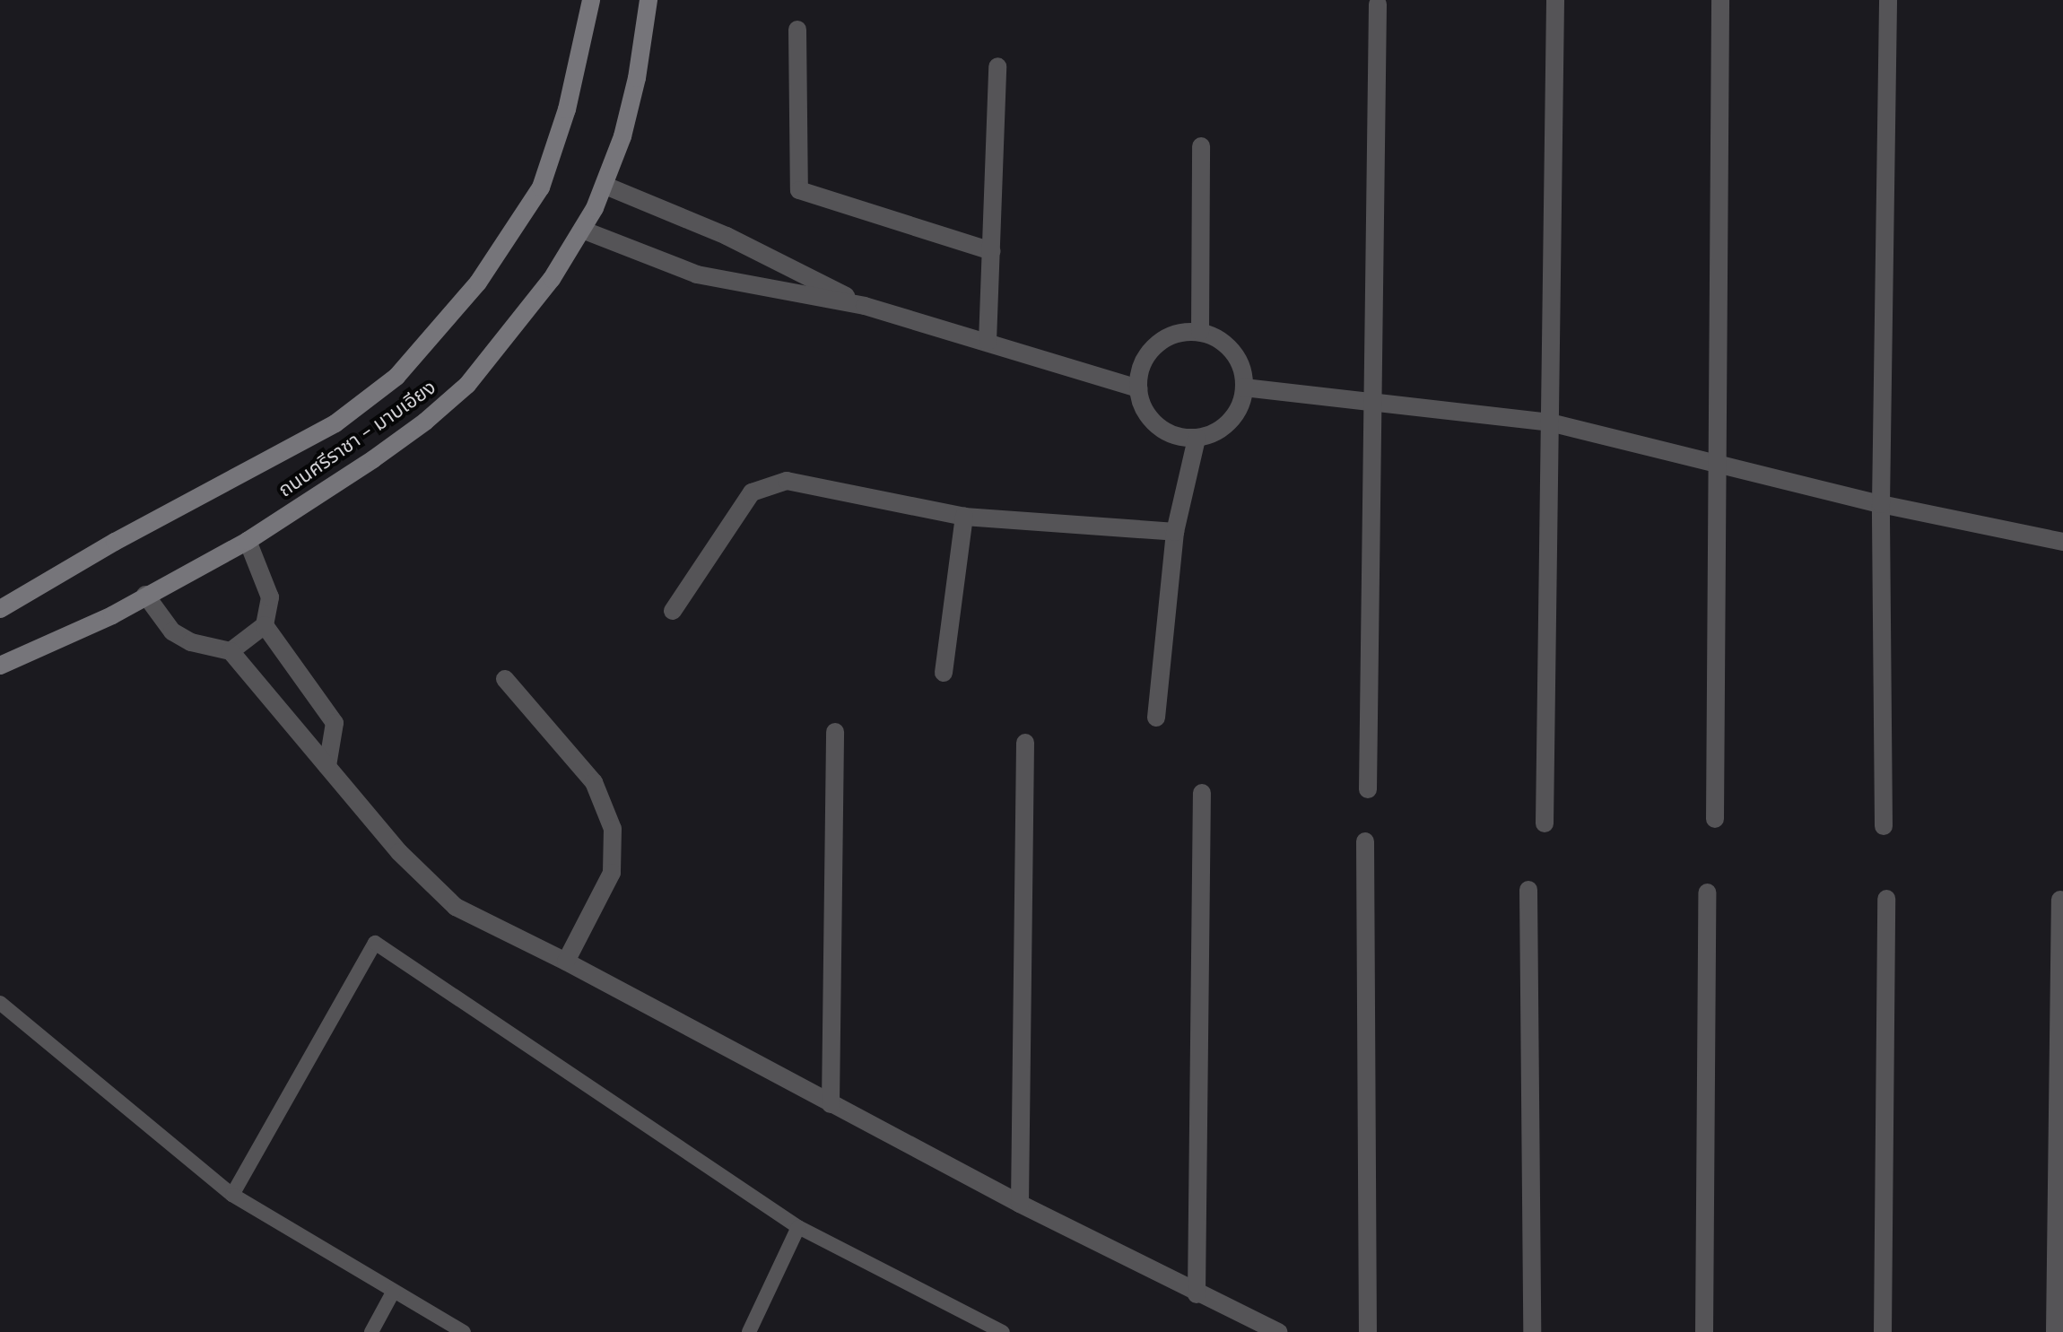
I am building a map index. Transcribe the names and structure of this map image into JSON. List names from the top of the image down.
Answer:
{
  "streets": {
    "main road": ["ถนนศรีราชา - มาบเอียง"]
  }
}
